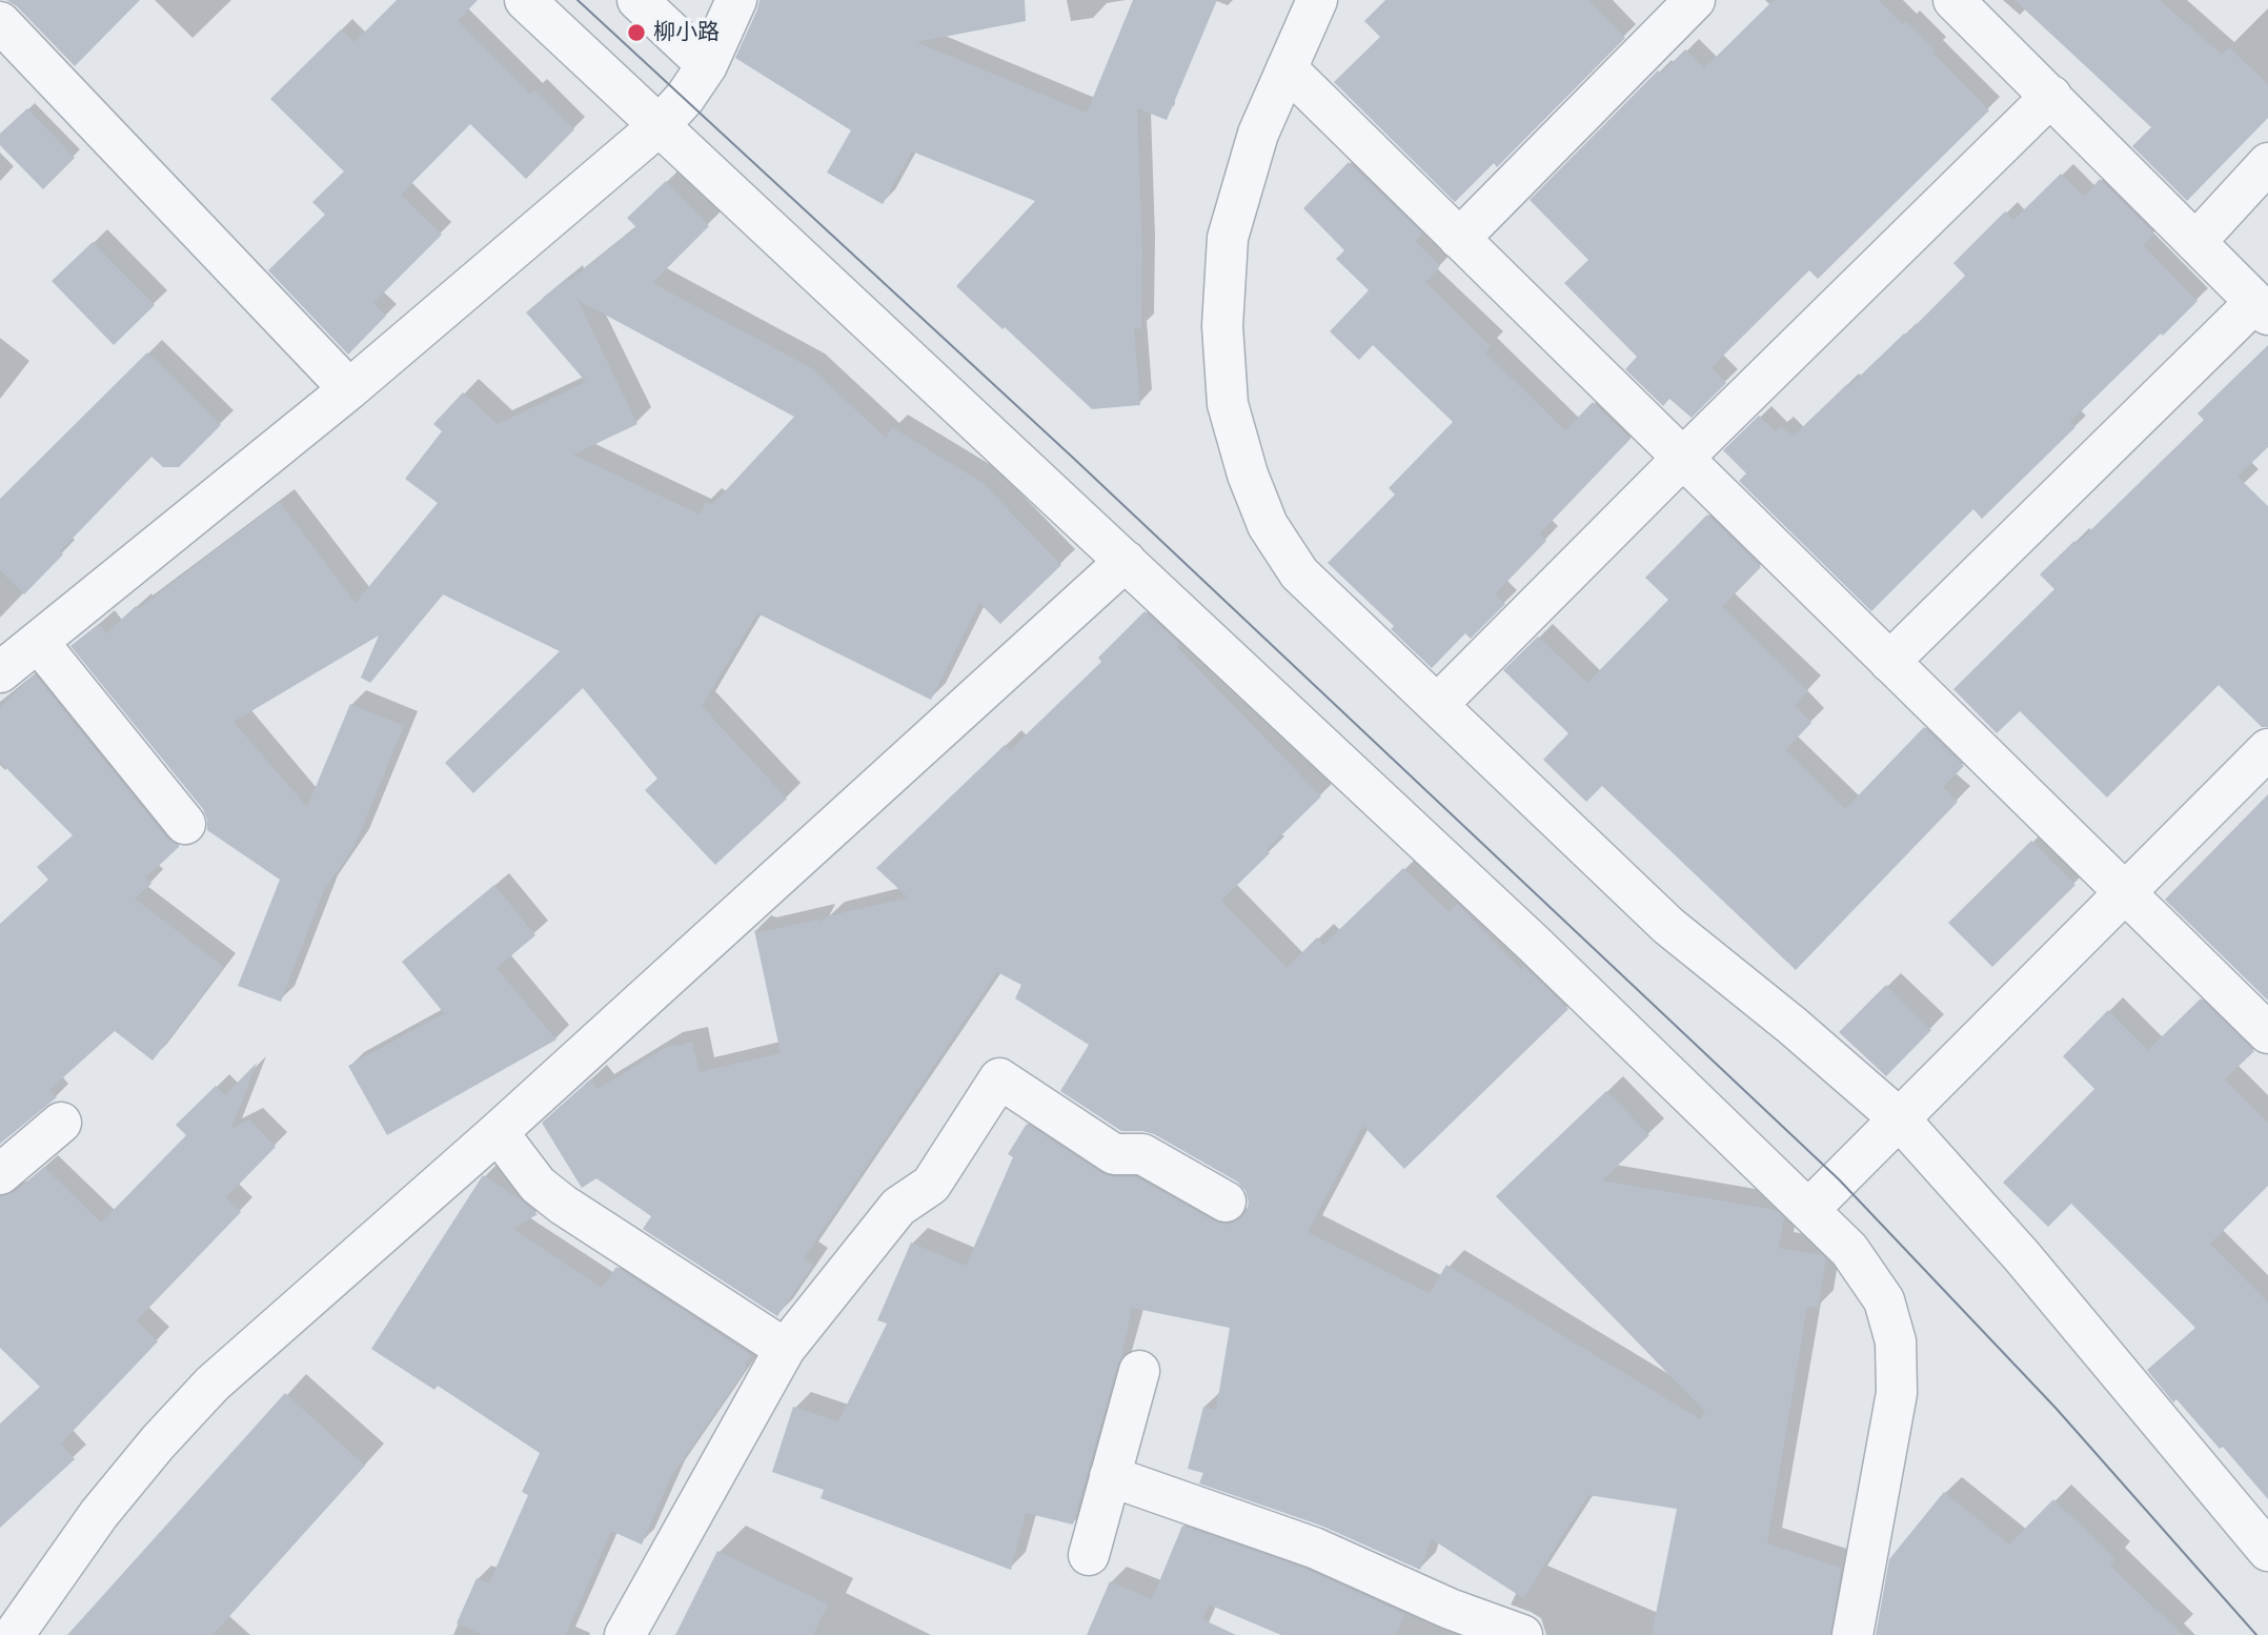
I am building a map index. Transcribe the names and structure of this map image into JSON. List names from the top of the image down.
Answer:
{
  "places": ["柳小路"]
}
